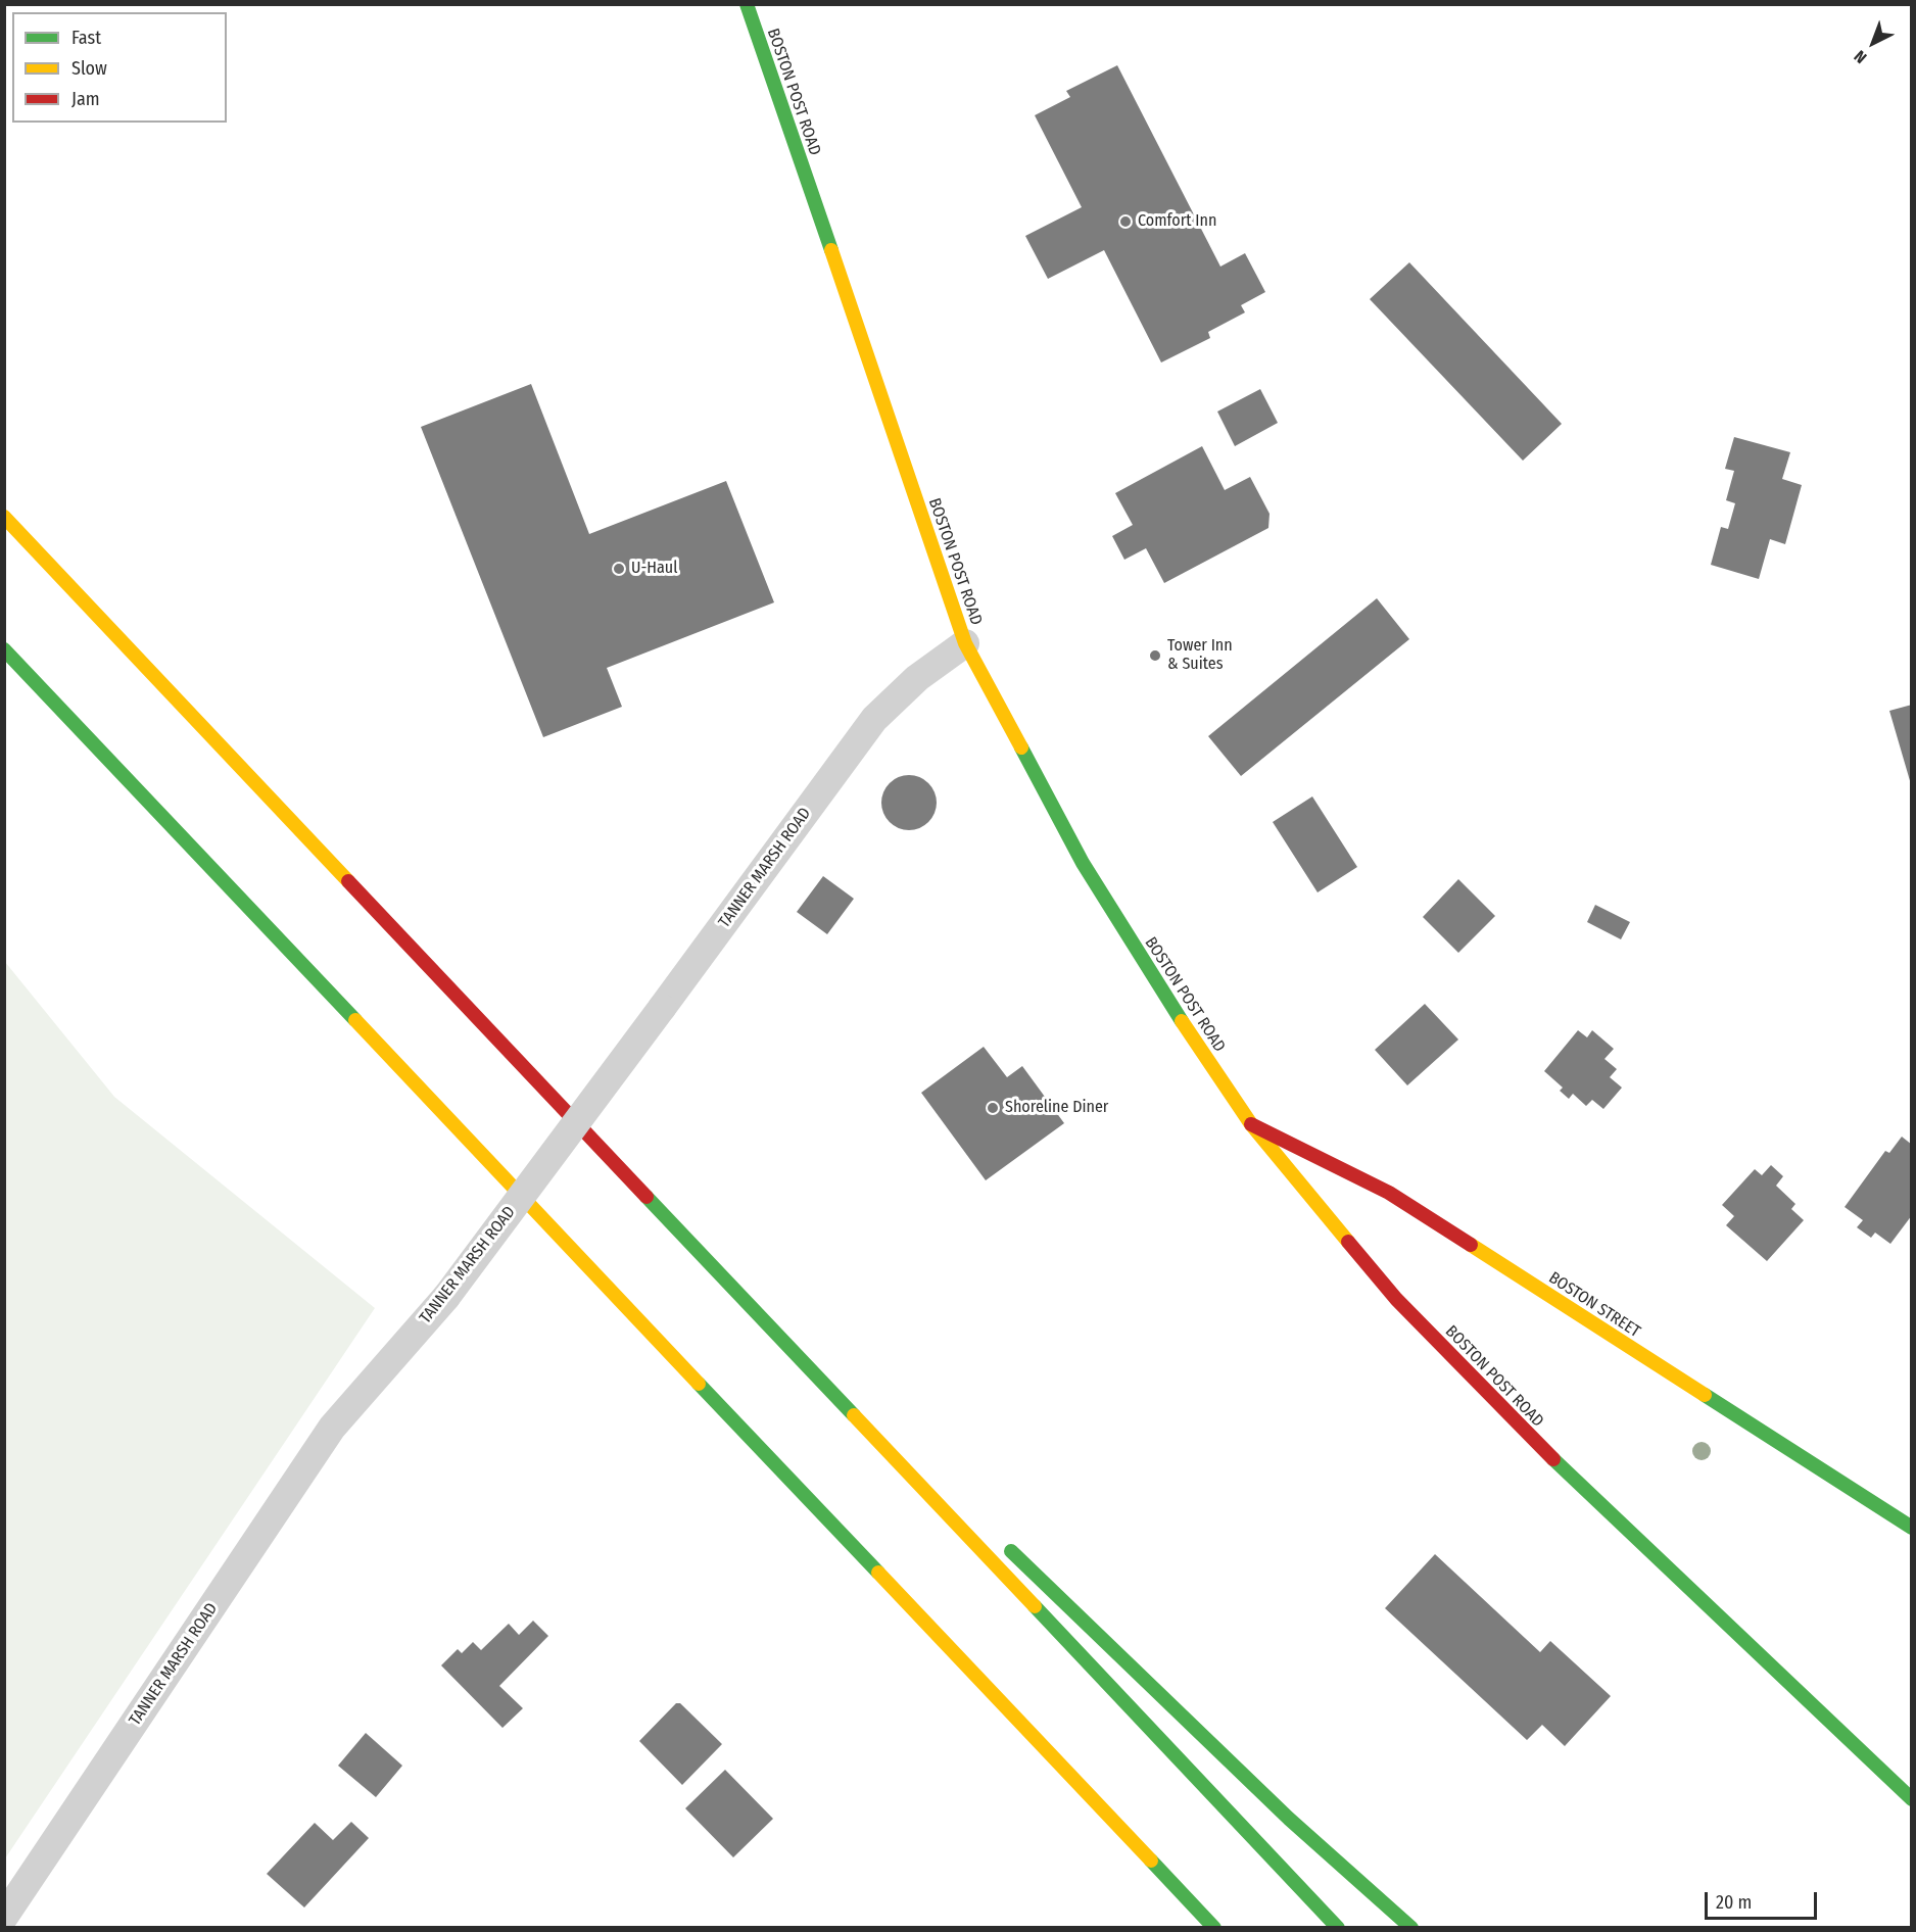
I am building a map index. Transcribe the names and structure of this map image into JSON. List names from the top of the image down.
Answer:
{
  "streets": {
    "main road": ["BOSTON POST ROAD", "BOSTON STREET"],
    "street": ["TANNER MARSH ROAD"]
  },
  "crossings": [
    ["BOSTON POST ROAD", "TANNER MARSH ROAD"],
    ["BOSTON POST ROAD", "BOSTON STREET"]
  ],
  "places": [
    "Comfort Inn",
    "U-Haul",
    "Tower Inn & Suites",
    "Shoreline Diner"
  ],
  "legend": ["Fast", "Slow", "Jam"],
  "scale_bar": "20 m",
  "north": "bottom left"
}
